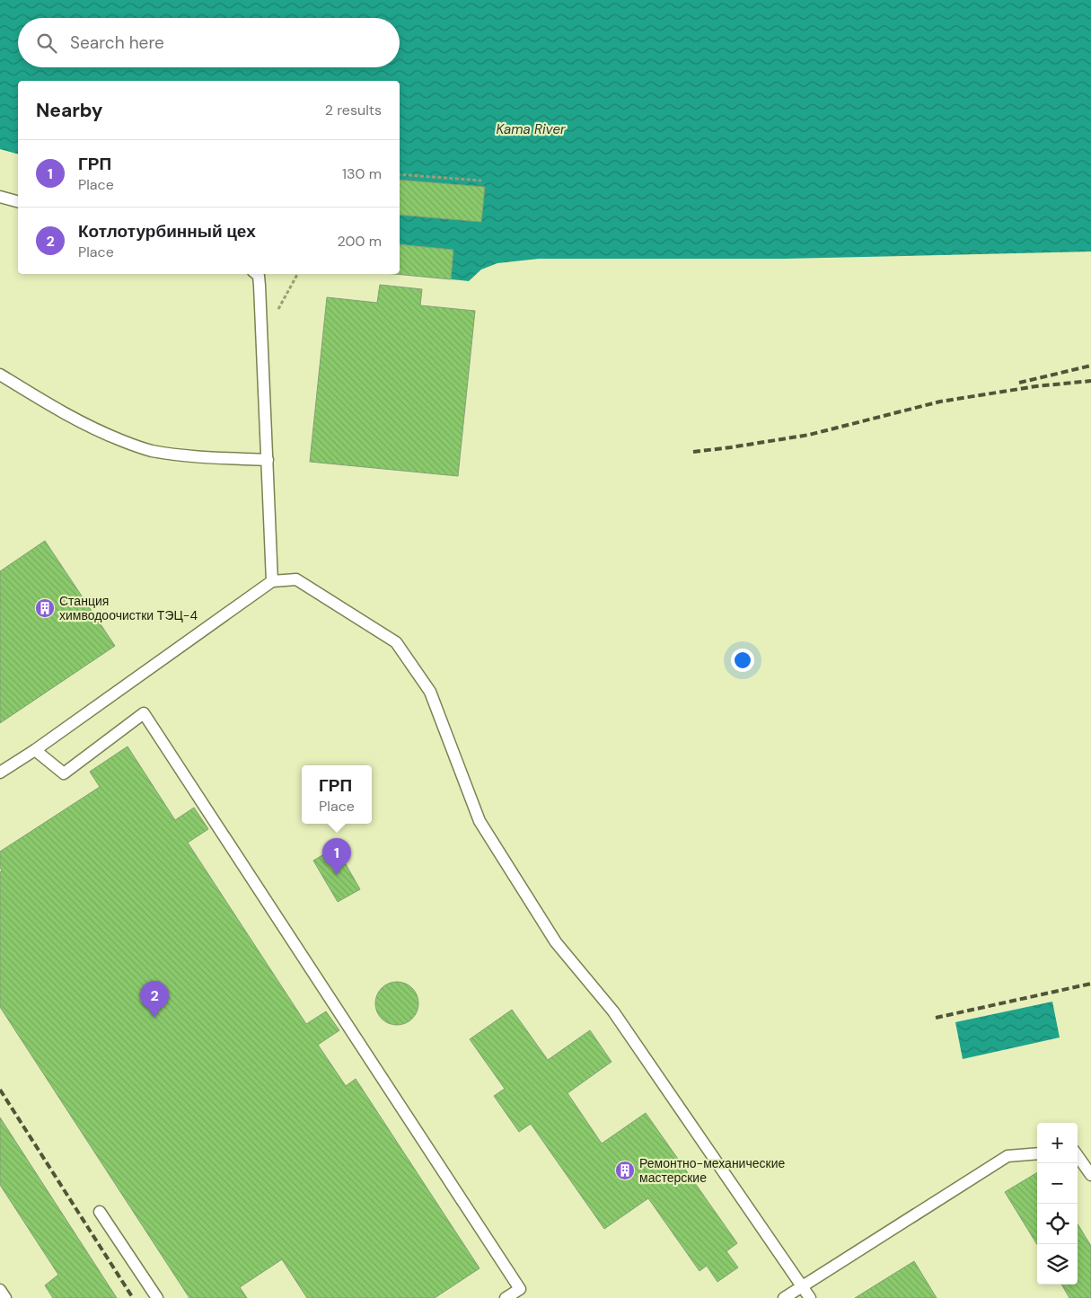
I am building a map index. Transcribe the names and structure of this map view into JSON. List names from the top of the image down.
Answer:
{
  "water": ["Kama River"],
  "places": {
    "building": ["Станция химводоочистки ТЭЦ-4", "Ремонтно-механические мастерские"]
  },
  "page": {
    "search": "Search here",
    "heading": ["Nearby", "2 results"],
    "list": [
      {
        "mark": "1",
        "name": "ГРП",
        "note": "Place",
        "value": "130 m"
      },
      {
        "mark": "2",
        "name": "Котлотурбинный цех",
        "note": "Place",
        "value": "200 m"
      }
    ],
    "popup": ["ГРП", "Place"],
    "pins": ["1", "2"],
    "map_buttons": ["+", "−"]
  }
}
